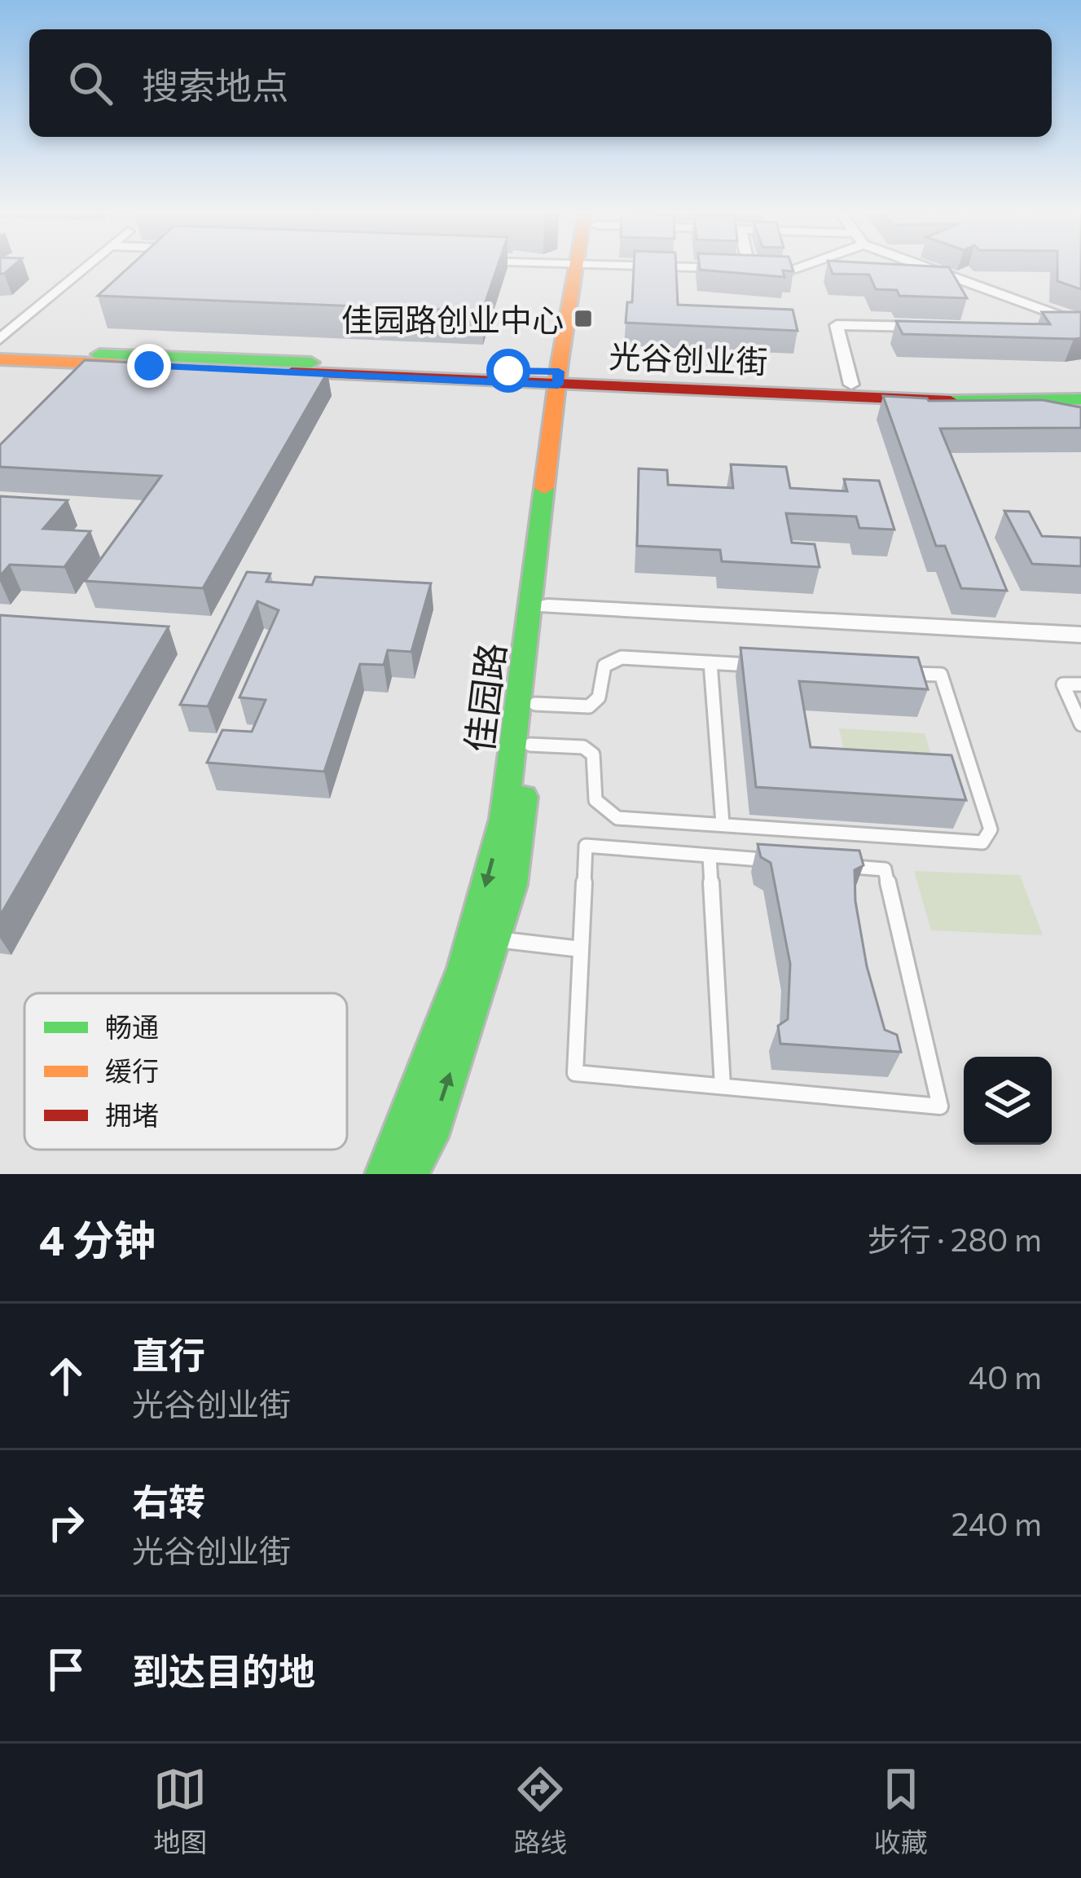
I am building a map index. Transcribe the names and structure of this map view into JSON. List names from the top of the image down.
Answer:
{
  "streets": {
    "main road": ["光谷创业街", "佳园路"]
  },
  "crossings": [
    ["光谷创业街", "佳园路"]
  ],
  "places": {
    "transit": ["佳园路创业中心"]
  },
  "legend": ["畅通", "缓行", "拥堵"],
  "page": {
    "search": "搜索地点",
    "heading": ["4 分钟", "步行 · 280 m"],
    "list": [
      ["直行", "光谷创业街", "40 m"],
      ["右转", "光谷创业街", "240 m"],
      "到达目的地"
    ],
    "nav": ["地图", "路线", "收藏"]
  }
}
